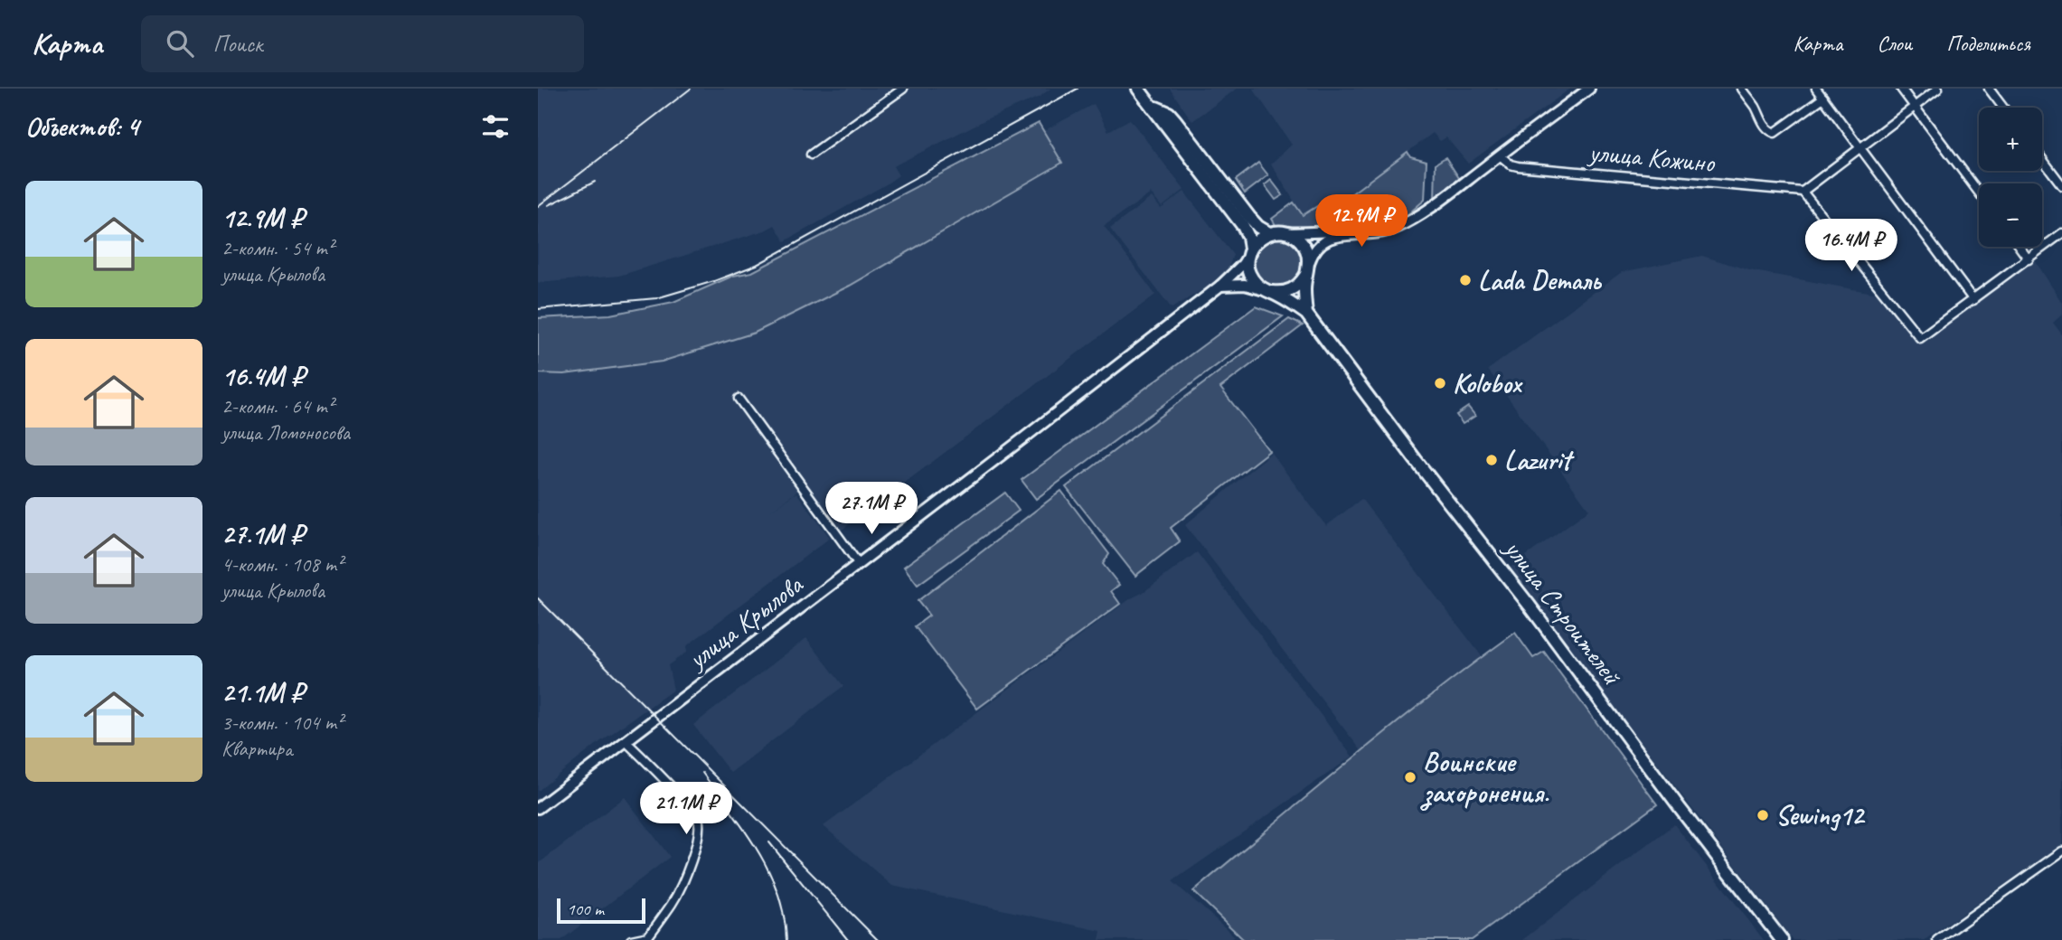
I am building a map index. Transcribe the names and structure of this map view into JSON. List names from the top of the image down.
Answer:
{
  "streets": {
    "main road": ["улица Строителей"],
    "street": ["улица Кожино", "улица Крылова"]
  },
  "crossings": [
    ["улица Строителей", "улица Крылова"]
  ],
  "places": [
    "Lada Dеталь",
    "Kolobox",
    "Lazurit",
    "Воинские захоронения.",
    "Sewing12"
  ],
  "scale_bar": "100 m",
  "page": {
    "header": "Карта",
    "search": "Поиск",
    "nav": ["Карта", "Слои", "Поделиться"],
    "heading": "Объектов: 4",
    "map_buttons": ["+", "−"],
    "list": [
      {
        "name": "12.9M ₽",
        "note": "2-комн. · 54 m² · улица Крылова"
      },
      {
        "name": "16.4M ₽",
        "note": "2-комн. · 64 m² · улица Ломоносова"
      },
      {
        "name": "27.1M ₽",
        "note": "4-комн. · 108 m² · улица Крылова"
      },
      {
        "name": "21.1M ₽",
        "note": "3-комн. · 104 m² · Квартира"
      }
    ],
    "price": [
      "12.9M ₽",
      "16.4M ₽",
      "27.1M ₽",
      "21.1M ₽"
    ],
    "scale": "100 m"
  }
}
